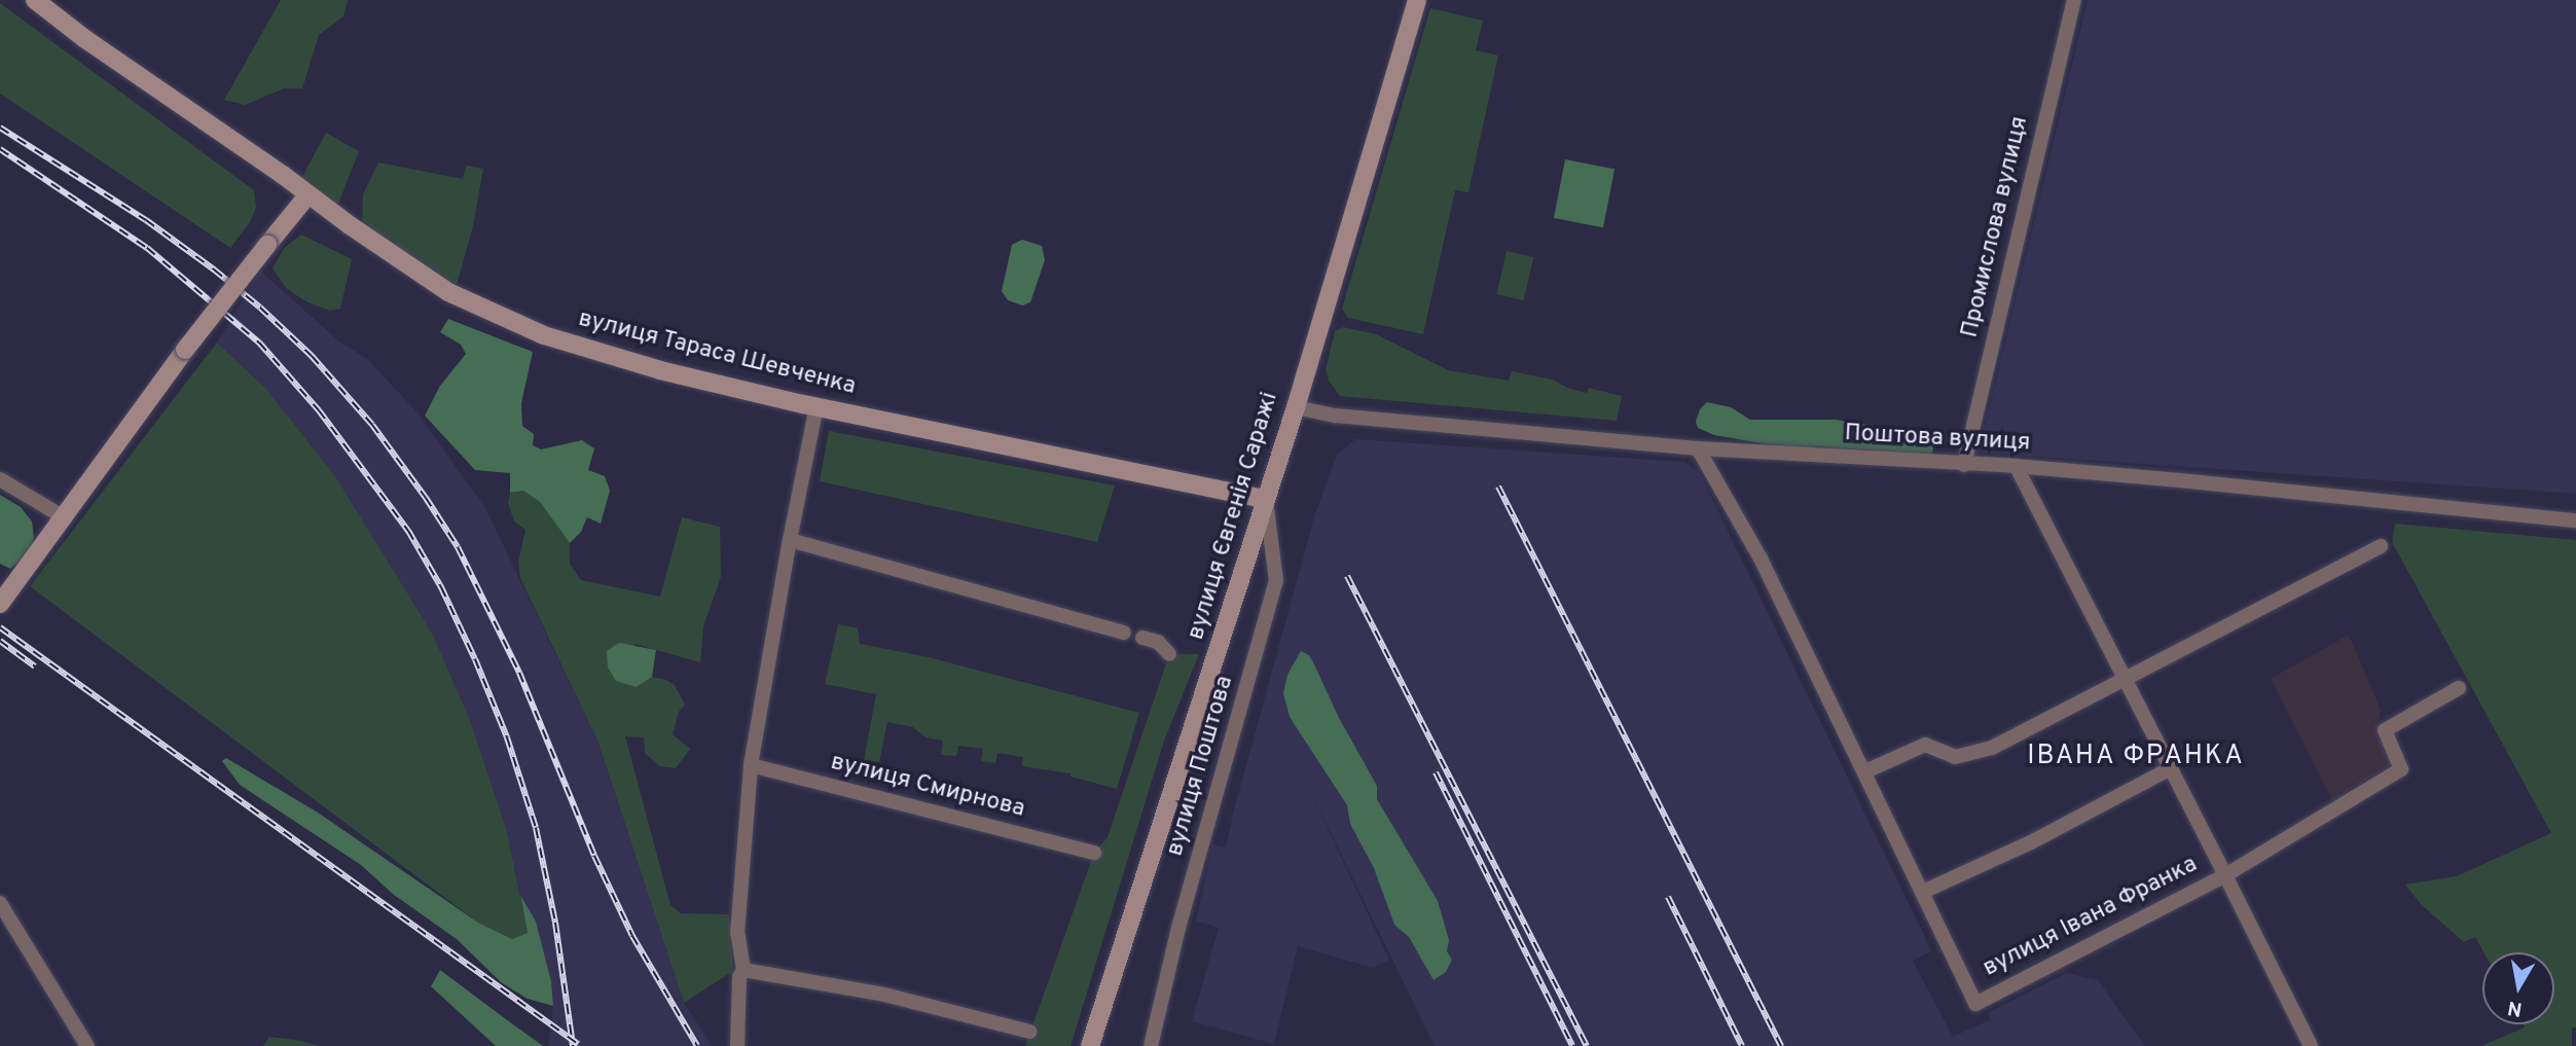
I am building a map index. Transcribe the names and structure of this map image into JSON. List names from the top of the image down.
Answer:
{
  "streets": {
    "main road": ["вулиця Тараса Шевченка", "вулиця Євгенія Саражі"],
    "street": [
      "Промислова вулиця",
      "Поштова вулиця",
      "вулиця Поштова",
      "вулиця Смирнова",
      "вулиця Івана Франка"
    ]
  },
  "crossings": [
    ["Промислова вулиця", "Поштова вулиця"],
    ["вулиця Тараса Шевченка", "вулиця Євгенія Саражі"],
    ["вулиця Тараса Шевченка", "вулиця Поштова"],
    ["Поштова вулиця", "вулиця Євгенія Саражі"],
    ["Поштова вулиця", "вулиця Івана Франка"],
    ["вулиця Євгенія Саражі", "вулиця Поштова"]
  ],
  "districts": ["ІВАНА ФРАНКА"],
  "north": "bottom"
}
